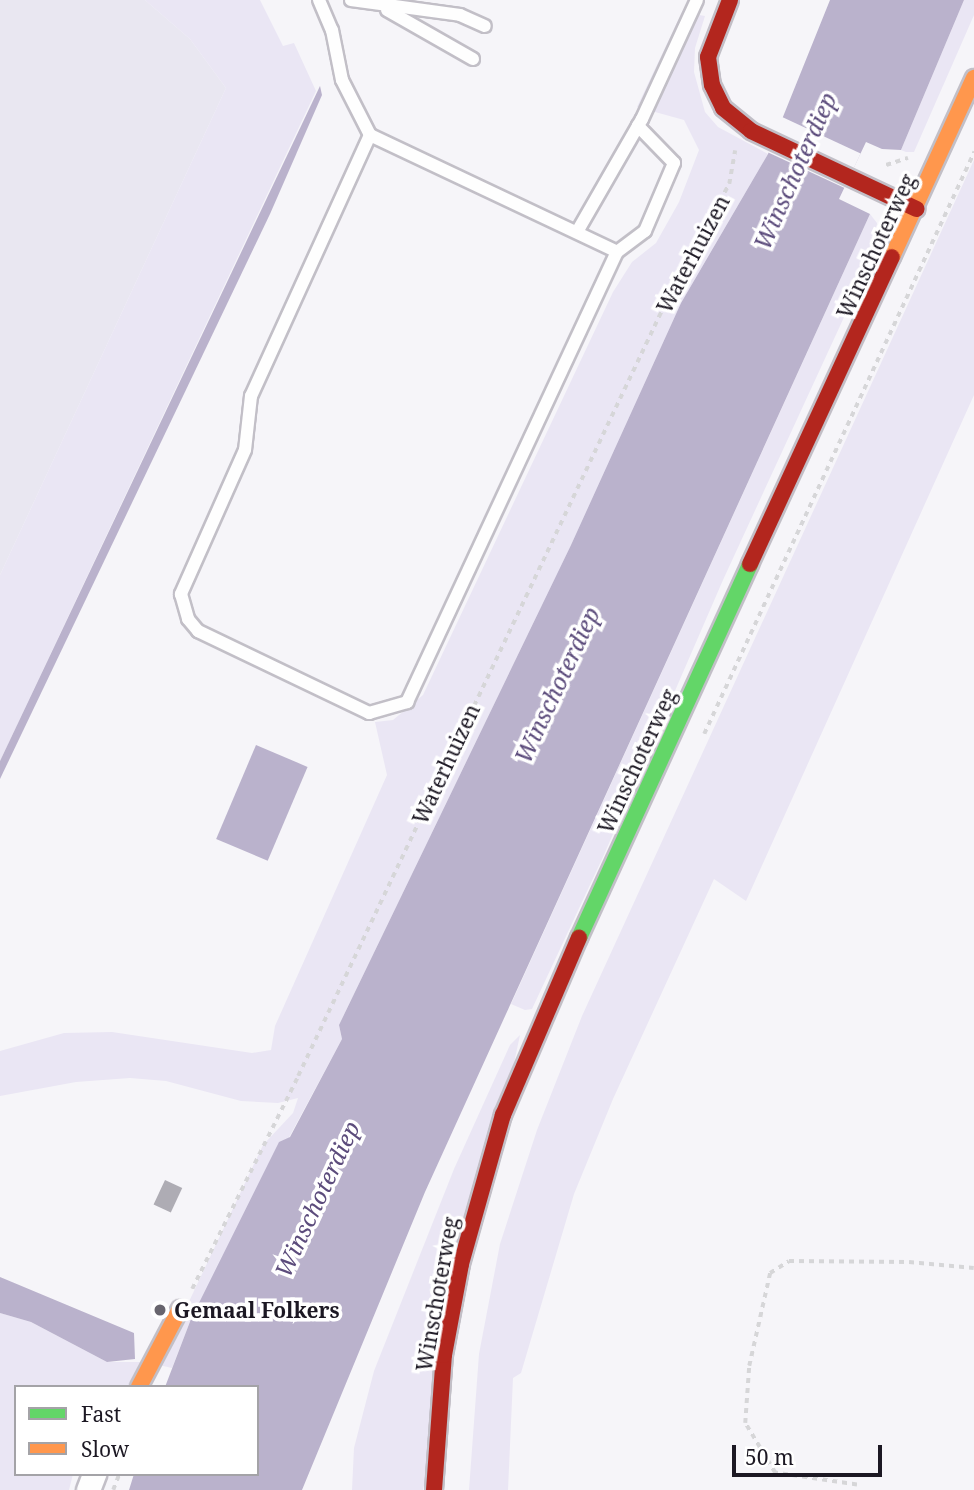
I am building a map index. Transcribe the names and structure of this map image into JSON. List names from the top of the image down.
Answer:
{
  "streets": {
    "main road": ["Winschoterweg"],
    "path": ["Waterhuizen"]
  },
  "water": ["Winschoterdiep"],
  "places": ["Gemaal Folkers"],
  "legend": ["Fast", "Slow"],
  "scale_bar": "50 m"
}
